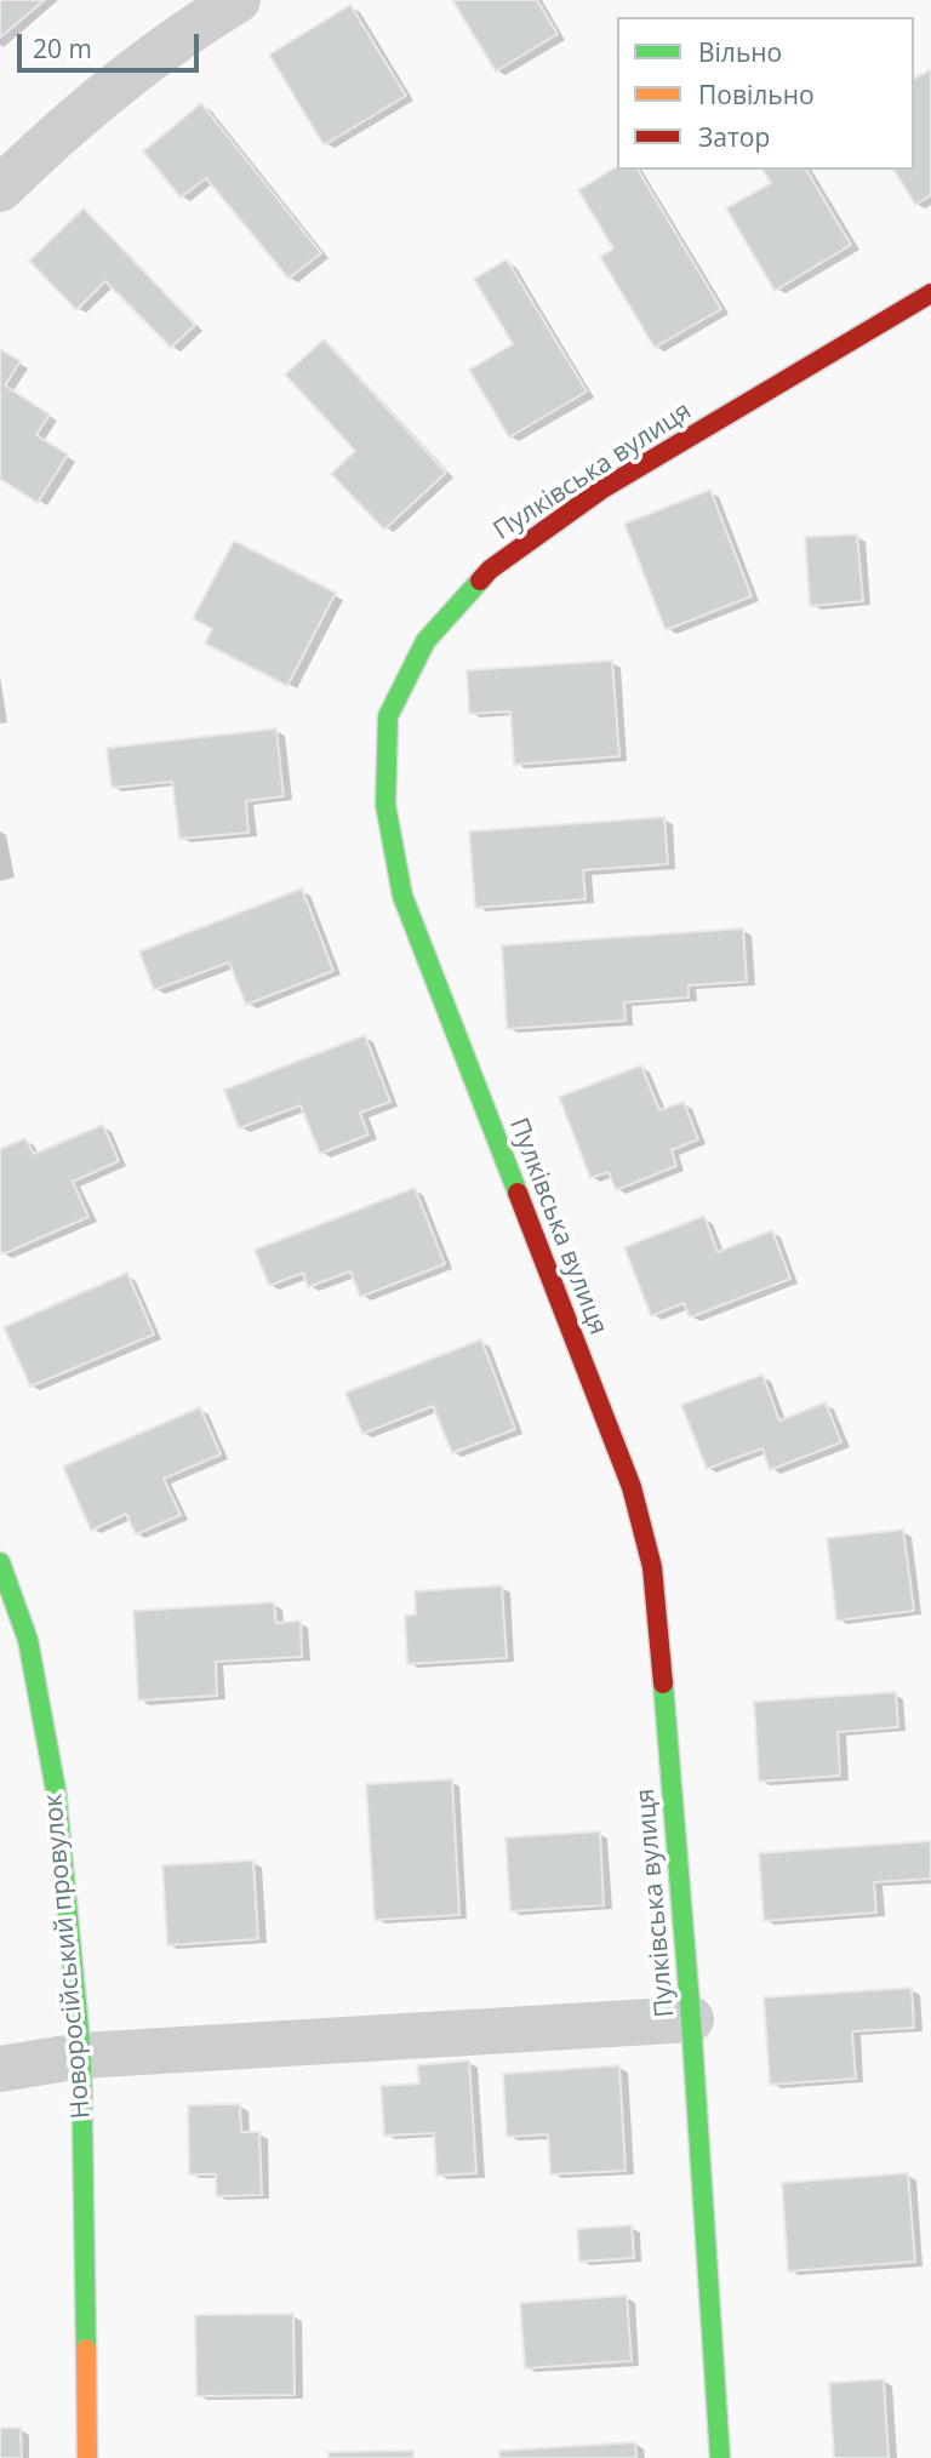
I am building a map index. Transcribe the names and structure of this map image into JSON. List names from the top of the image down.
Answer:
{
  "streets": {
    "street": ["Пулківська вулиця", "Новоросійський провулок"]
  },
  "legend": ["Вільно", "Повільно", "Затор"],
  "scale_bar": "20 m"
}
